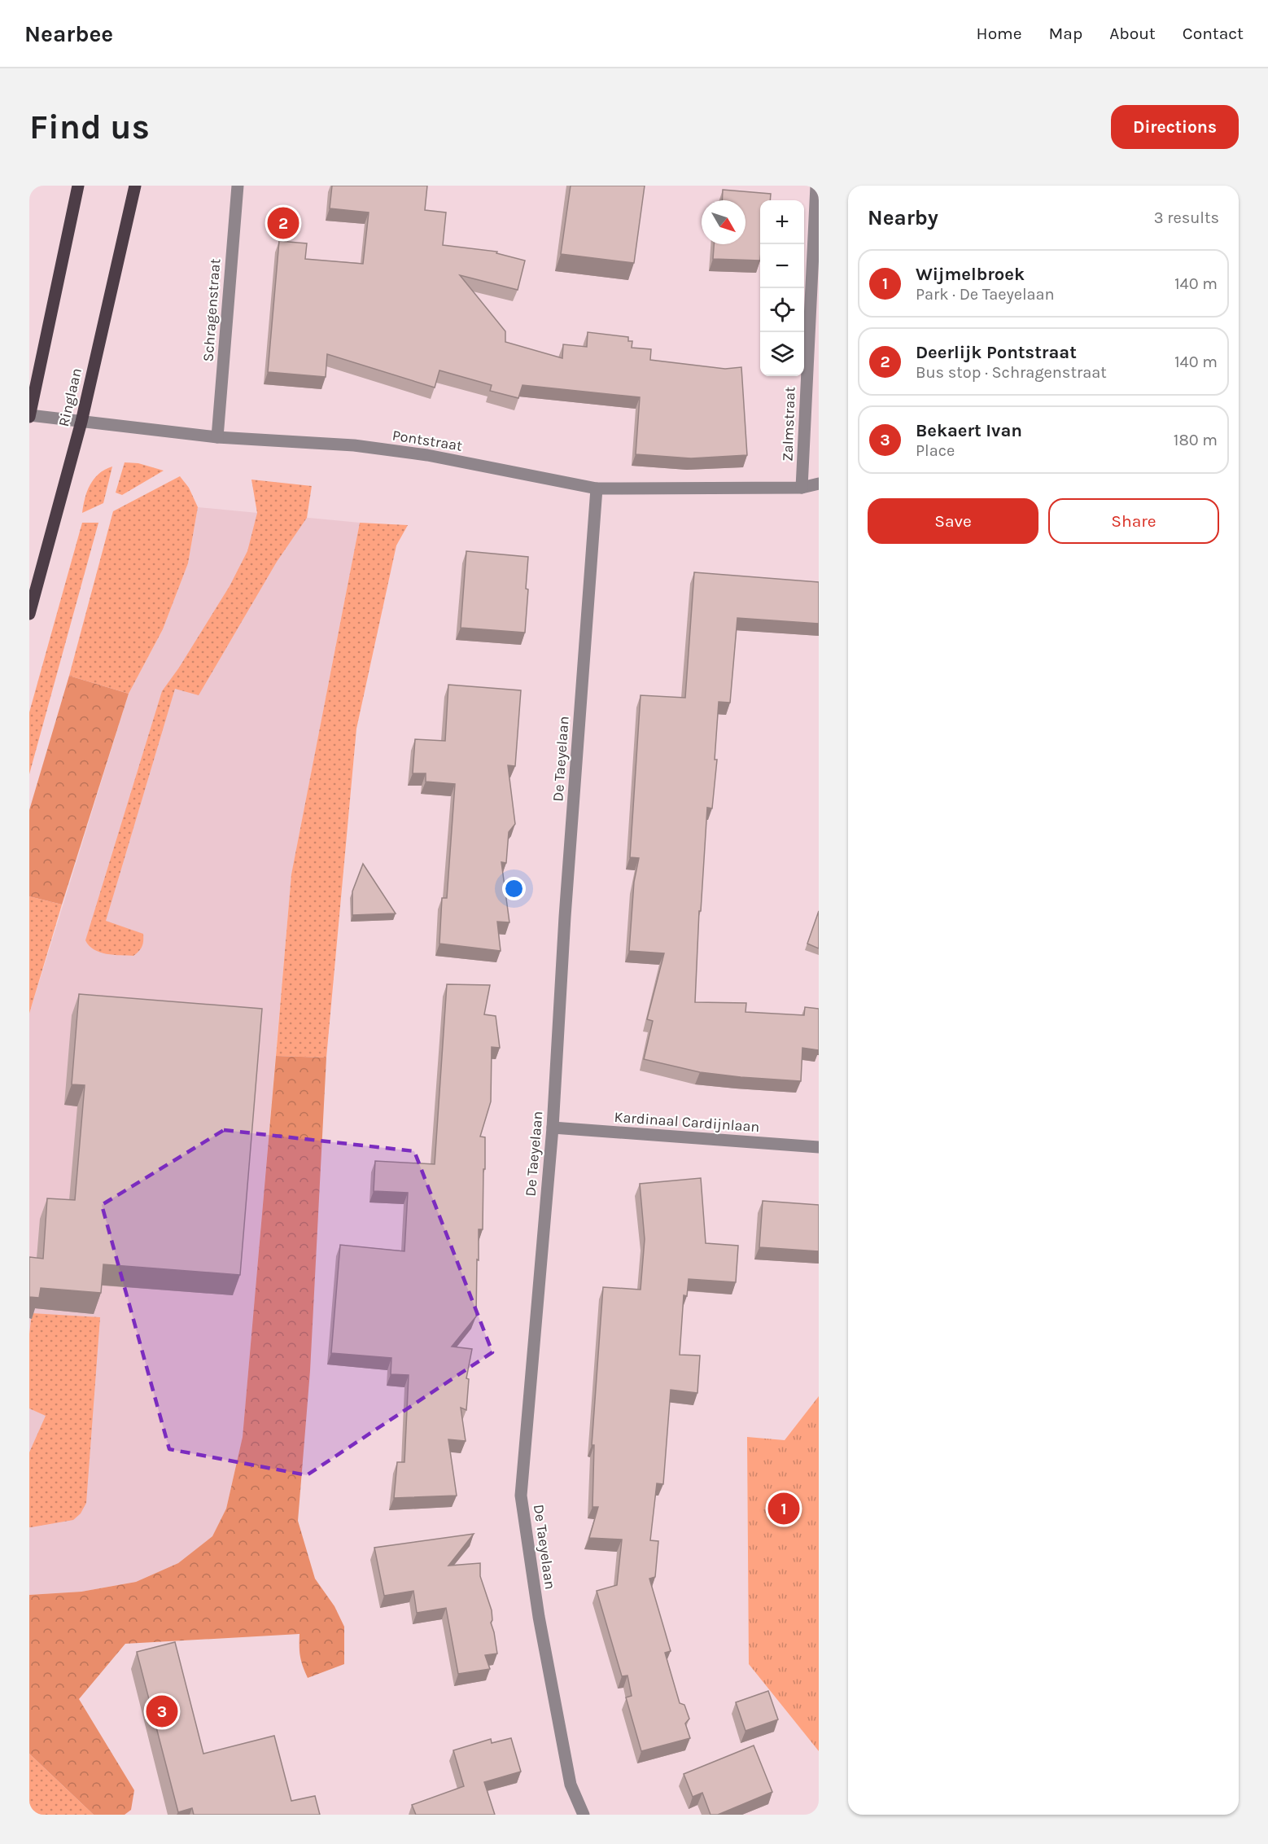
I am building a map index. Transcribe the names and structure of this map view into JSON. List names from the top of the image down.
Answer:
{
  "streets": {
    "main road": ["Ringlaan"],
    "street": [
      "Schragenstraat",
      "Zalmstraat",
      "Pontstraat",
      "De Taeyelaan",
      "Kardinaal Cardijnlaan"
    ]
  },
  "crossings": [
    ["Schragenstraat", "Pontstraat"],
    ["Ringlaan", "Pontstraat"],
    ["Zalmstraat", "Pontstraat"],
    ["Pontstraat", "De Taeyelaan"],
    ["De Taeyelaan", "Kardinaal Cardijnlaan"]
  ],
  "north": "bottom right",
  "page": {
    "header": "Nearbee",
    "nav": [
      "Home",
      "Map",
      "About",
      "Contact"
    ],
    "buttons": [
      "Directions",
      ["Save", "Share"]
    ],
    "title": "Find us",
    "heading": ["Nearby", "3 results"],
    "map_buttons": ["+", "−"],
    "pins": ["2", "1", "3"],
    "list": [
      {
        "mark": "1",
        "name": "Wijmelbroek",
        "note": "Park · De Taeyelaan",
        "value": "140 m"
      },
      {
        "mark": "2",
        "name": "Deerlijk Pontstraat",
        "note": "Bus stop · Schragenstraat",
        "value": "140 m"
      },
      {
        "mark": "3",
        "name": "Bekaert Ivan",
        "note": "Place",
        "value": "180 m"
      }
    ]
  }
}
